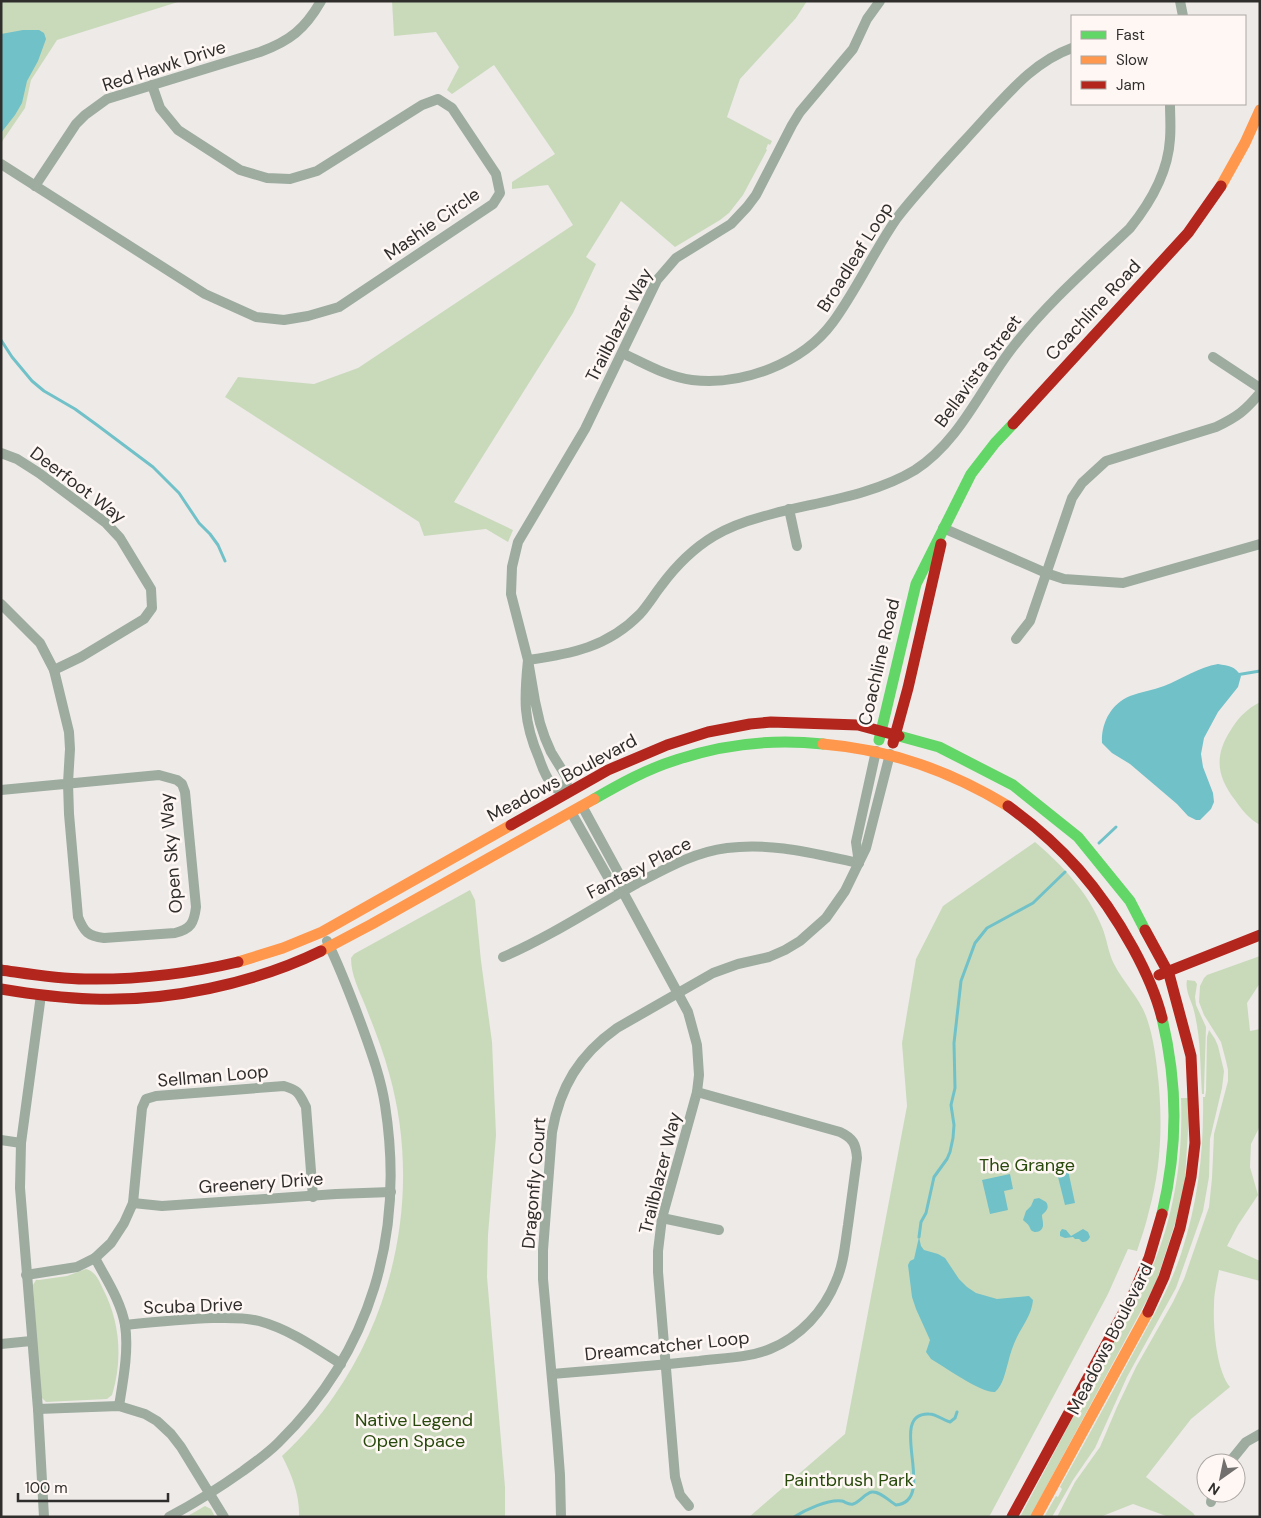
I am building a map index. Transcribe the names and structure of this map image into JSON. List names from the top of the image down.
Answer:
{
  "streets": {
    "main road": ["Coachline Road", "Meadows Boulevard"],
    "street": [
      "Red Hawk Drive",
      "Mashie Circle",
      "Broadleaf Loop",
      "Trailblazer Way",
      "Bellavista Street",
      "Deerfoot Way",
      "Open Sky Way",
      "Fantasy Place",
      "Sellman Loop",
      "Greenery Drive",
      "Dragonfly Court",
      "Scuba Drive",
      "Dreamcatcher Loop"
    ]
  },
  "crossings": [
    ["Red Hawk Drive", "Mashie Circle"],
    ["Broadleaf Loop", "Trailblazer Way"],
    ["Coachline Road", "Meadows Boulevard"],
    ["Coachline Road", "Dragonfly Court"],
    ["Trailblazer Way", "Bellavista Street"],
    ["Trailblazer Way", "Meadows Boulevard"],
    ["Trailblazer Way", "Fantasy Place"],
    ["Trailblazer Way", "Dragonfly Court"],
    ["Trailblazer Way", "Dreamcatcher Loop"],
    ["Meadows Boulevard", "Dragonfly Court"],
    ["Fantasy Place", "Dragonfly Court"],
    ["Sellman Loop", "Greenery Drive"],
    ["Dragonfly Court", "Dreamcatcher Loop"]
  ],
  "parks": ["The Grange", "Native Legend Open Space", "Paintbrush Park"],
  "legend": ["Fast", "Slow", "Jam"],
  "scale_bar": "100 m",
  "north": "bottom left"
}
